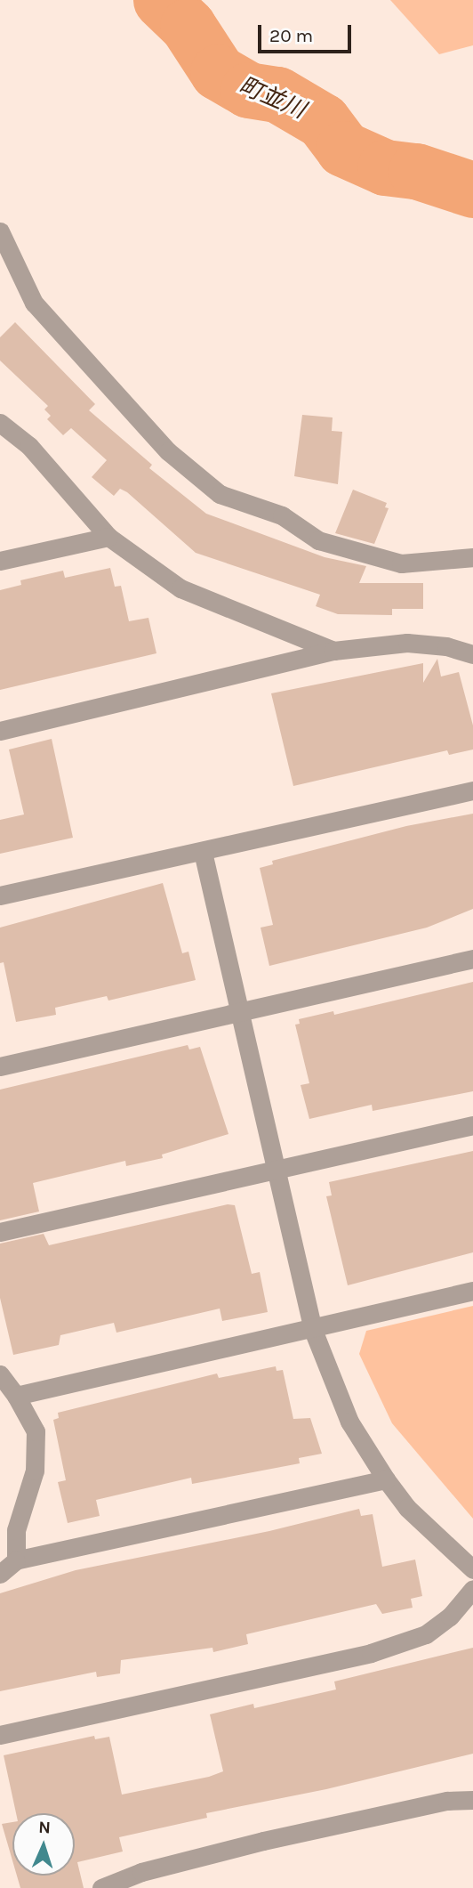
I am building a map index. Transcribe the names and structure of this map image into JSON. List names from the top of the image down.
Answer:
{
  "water": ["町並川"],
  "scale_bar": "20 m",
  "north": "top"
}
